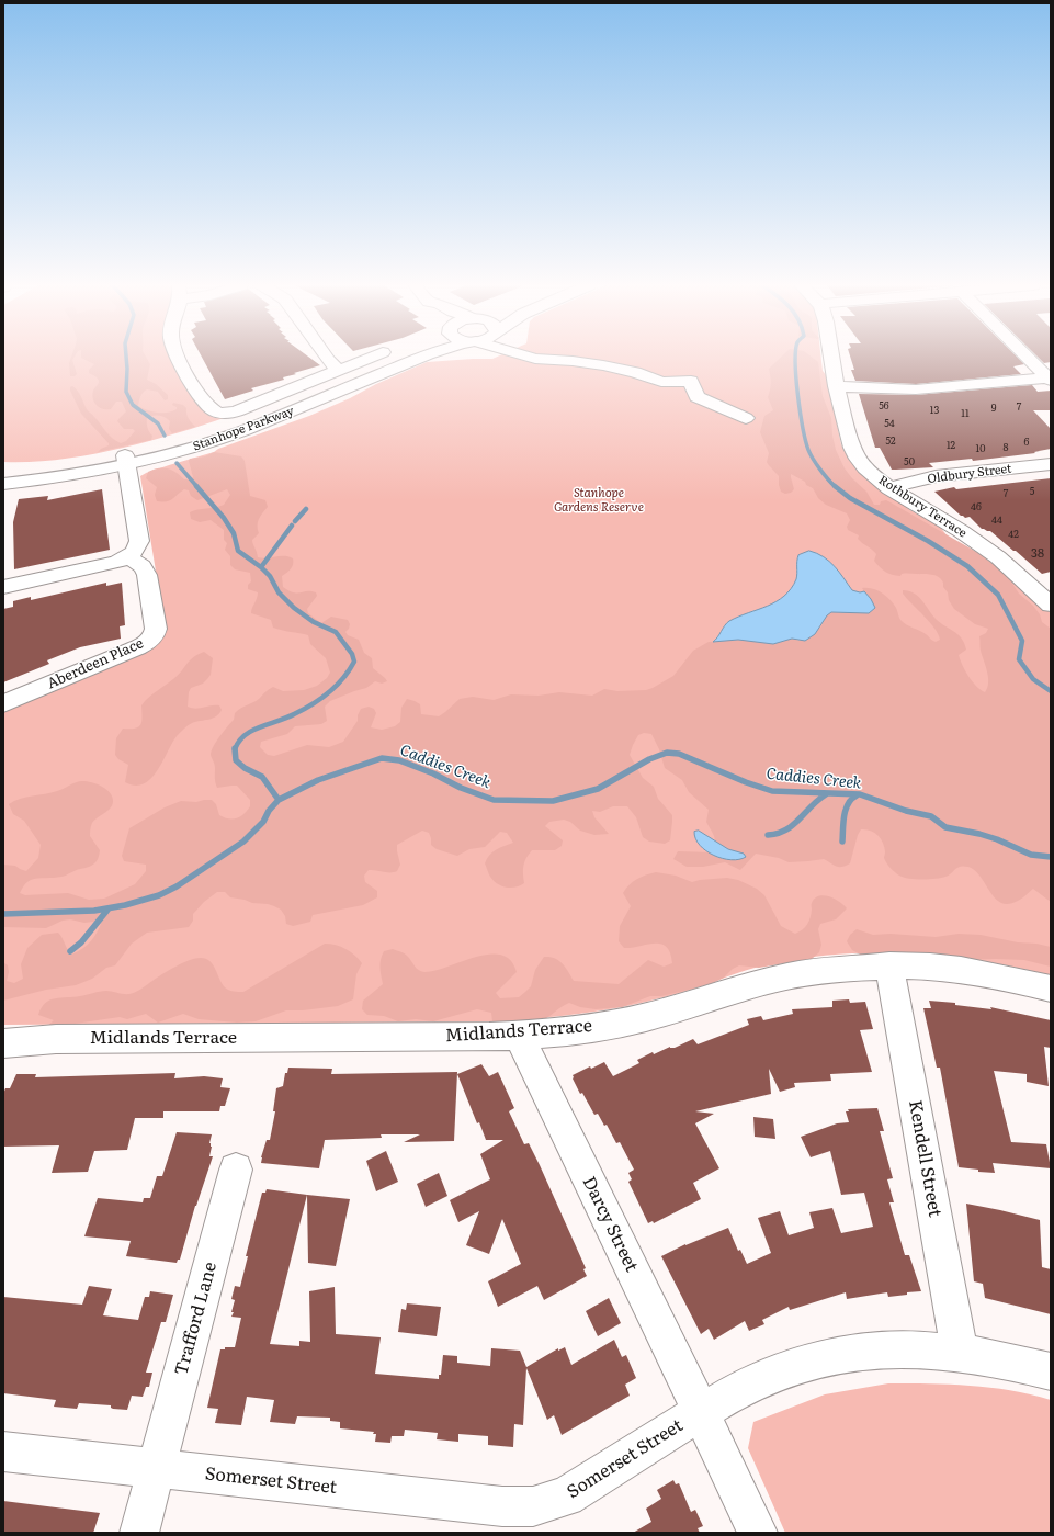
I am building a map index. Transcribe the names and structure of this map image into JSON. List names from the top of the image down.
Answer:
{
  "streets": {
    "street": [
      "Stanhope Parkway",
      "Oldbury Street",
      "Rothbury Terrace",
      "Aberdeen Place",
      "Midlands Terrace",
      "Kendell Street",
      "Darcy Street",
      "Trafford Lane",
      "Somerset Street"
    ]
  },
  "crossings": [
    ["Oldbury Street", "Rothbury Terrace"],
    ["Midlands Terrace", "Kendell Street"],
    ["Midlands Terrace", "Darcy Street"],
    ["Kendell Street", "Somerset Street"],
    ["Darcy Street", "Somerset Street"],
    ["Trafford Lane", "Somerset Street"]
  ],
  "water": ["Caddies Creek"],
  "parks": ["Stanhope Gardens Reserve"],
  "house_numbers": [
    "56",
    "7",
    "9",
    "13",
    "11",
    "54",
    "52",
    "6",
    "12",
    "8",
    "10",
    "50",
    "5",
    "7",
    "46",
    "44",
    "42",
    "38"
  ]
}
